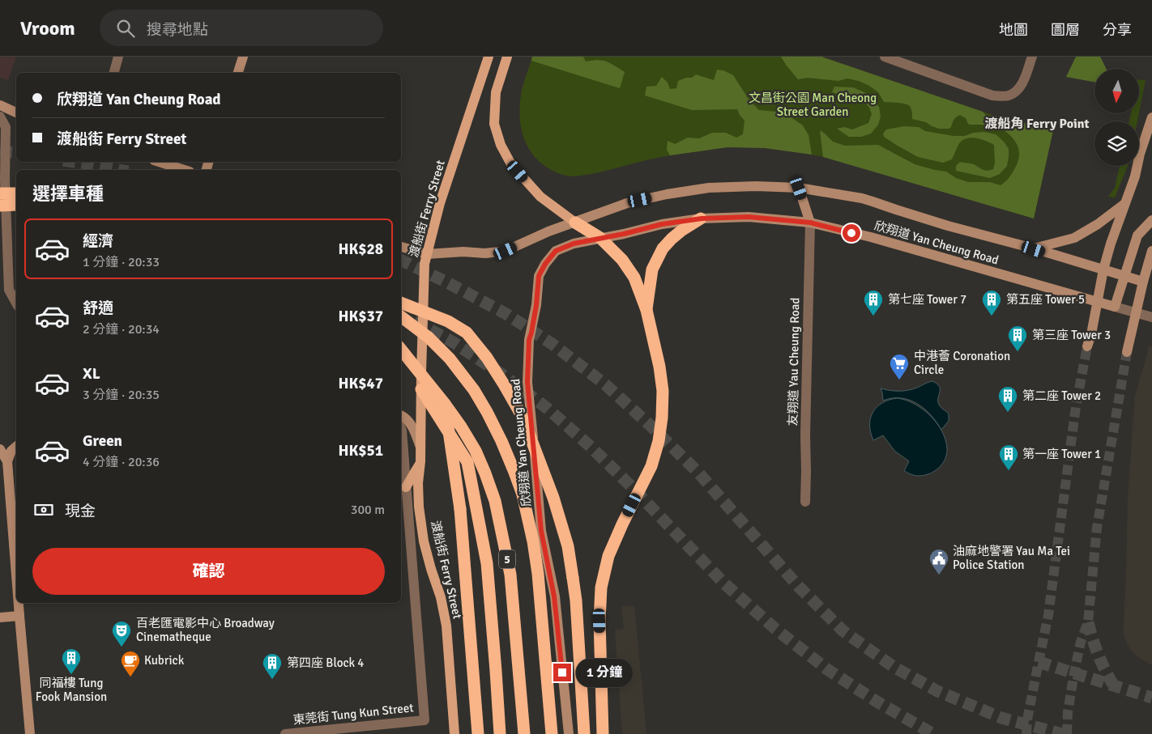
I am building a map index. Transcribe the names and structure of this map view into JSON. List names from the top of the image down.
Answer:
{
  "streets": {
    "highway": ["5"],
    "main road": ["渡船街 Ferry Street", "欣翔道 Yan Cheung Road"],
    "street": ["友翔道 Yau Cheung Road", "東莞街 Tung Kun Street"]
  },
  "crossings": [
    ["渡船街 Ferry Street", "欣翔道 Yan Cheung Road"],
    ["欣翔道 Yan Cheung Road", "友翔道 Yau Cheung Road"]
  ],
  "districts": ["渡船角 Ferry Point"],
  "parks": ["文昌街公園 Man Cheong Street Garden"],
  "places": {
    "building": [
      "第七座 Tower 7",
      "第五座 Tower 5",
      "第三座 Tower 3",
      "第二座 Tower 2",
      "第一座 Tower 1",
      "同福樓 Tung Fook Mansion",
      "第四座 Block 4"
    ],
    "supermarket": ["中港薈 Coronation Circle"],
    "public building": ["油麻地警署 Yau Ma Tei Police Station"],
    "theatre": ["百老匯電影中心 Broadway Cinematheque"],
    "cafe": ["Kubrick"]
  },
  "north": "bottom",
  "page": {
    "header": "Vroom",
    "search": "搜尋地點",
    "nav": ["地圖", "圖層", "分享"],
    "banner": ["欣翔道 Yan Cheung Road", "渡船街 Ferry Street"],
    "heading": "選擇車種",
    "list": [
      {
        "name": "經濟",
        "note": "1 分鐘 · 20:33",
        "value": "HK$28"
      },
      {
        "name": "舒適",
        "note": "2 分鐘 · 20:34",
        "value": "HK$37"
      },
      {
        "name": "XL",
        "note": "3 分鐘 · 20:35",
        "value": "HK$47"
      },
      {
        "name": "Green",
        "note": "4 分鐘 · 20:36",
        "value": "HK$51"
      }
    ],
    "pay": ["現金", "300 m"],
    "buttons": "確認",
    "bubble": "1 分鐘"
  }
}
